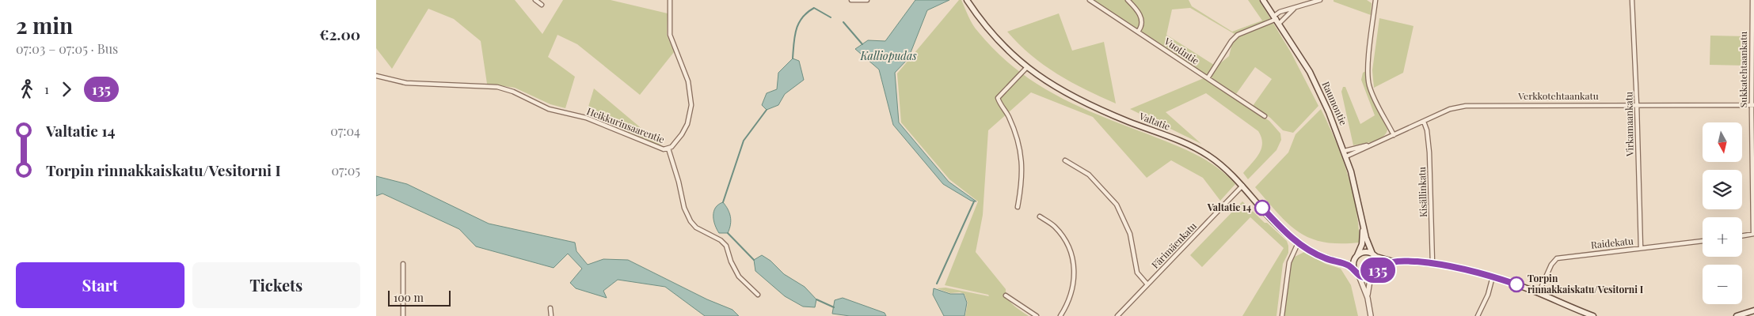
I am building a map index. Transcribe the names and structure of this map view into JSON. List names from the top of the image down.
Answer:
{
  "streets": {
    "main road": ["Raumontie", "Valtatie"],
    "street": [
      "Vuotintie",
      "Sukkatehtaankatu",
      "Verkkotehtaankatu",
      "Virkamaankatu",
      "Heikkurinsaarentie",
      "Kisällinkatu",
      "Raidekatu",
      "Färimäenkatu"
    ]
  },
  "crossings": [
    ["Sukkatehtaankatu", "Verkkotehtaankatu"],
    ["Verkkotehtaankatu", "Raumontie"],
    ["Verkkotehtaankatu", "Virkamaankatu"],
    ["Verkkotehtaankatu", "Kisällinkatu"],
    ["Raumontie", "Valtatie"],
    ["Valtatie", "Färimäenkatu"],
    ["Virkamaankatu", "Raidekatu"]
  ],
  "water": ["Kalliopudas"],
  "places": ["Valtatie 14", "Torpin rinnakkaiskatu/Vesitorni I"],
  "lines": ["bus line 135"],
  "scale_bar": "100 m",
  "north": "bottom",
  "page": {
    "heading": ["2 min", "07:03 – 07:05 · Bus", "€2.00"],
    "on_map": "135",
    "legs": ["1", "135"],
    "list": [
      {
        "name": "Valtatie 14",
        "value": "07:04"
      },
      {
        "name": "Torpin rinnakkaiskatu/Vesitorni I",
        "value": "07:05"
      }
    ],
    "map_buttons": ["+", "−"],
    "buttons": ["Start", "Tickets"],
    "scale": "100 m"
  }
}
